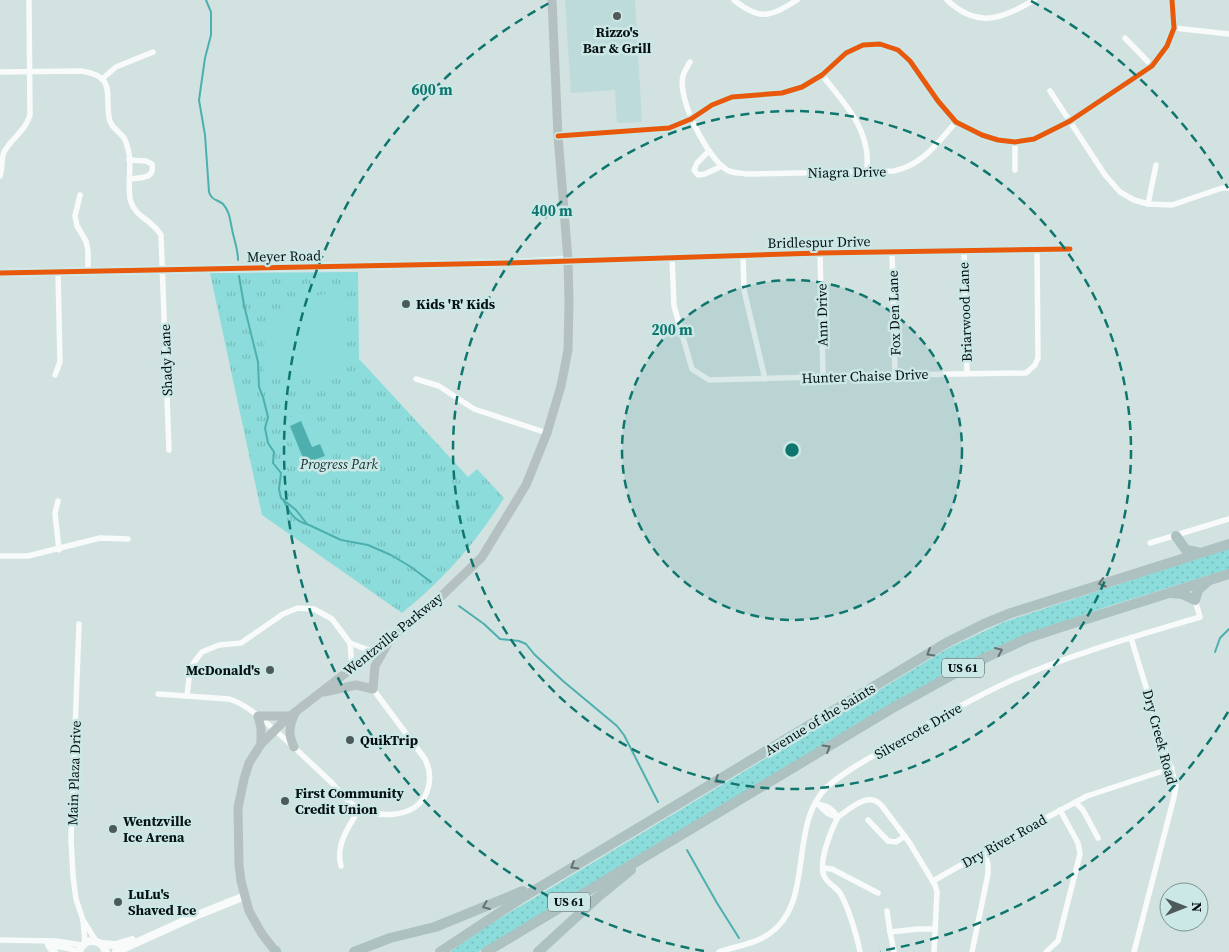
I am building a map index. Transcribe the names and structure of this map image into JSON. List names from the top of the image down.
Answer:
{
  "streets": {
    "highway": ["US 61", "Avenue of the Saints"],
    "main road": ["Wentzville Parkway"],
    "street": [
      "Niagra Drive",
      "Bridlespur Drive",
      "Meyer Road",
      "Briarwood Lane",
      "Fox Den Lane",
      "Ann Drive",
      "Shady Lane",
      "Hunter Chaise Drive",
      "Silvercote Drive",
      "Dry Creek Road",
      "Main Plaza Drive",
      "Dry River Road"
    ]
  },
  "crossings": [
    ["Bridlespur Drive", "Meyer Road"],
    ["Bridlespur Drive", "Briarwood Lane"],
    ["Bridlespur Drive", "Fox Den Lane"],
    ["Bridlespur Drive", "Ann Drive"],
    ["Bridlespur Drive", "Hunter Chaise Drive"],
    ["Bridlespur Drive", "Wentzville Parkway"],
    ["Meyer Road", "Shady Lane"],
    ["Meyer Road", "Wentzville Parkway"],
    ["Briarwood Lane", "Hunter Chaise Drive"],
    ["Fox Den Lane", "Hunter Chaise Drive"],
    ["Ann Drive", "Hunter Chaise Drive"],
    ["Silvercote Drive", "Dry Creek Road"],
    ["Dry Creek Road", "Dry River Road"]
  ],
  "parks": ["Progress Park"],
  "places": [
    "Rizzo's Bar & Grill",
    "Kids 'R' Kids",
    "McDonald's",
    "QuikTrip",
    "First Community Credit Union",
    "Wentzville Ice Arena",
    "LuLu's Shaved Ice"
  ],
  "north": "right",
  "rings": ["600 m", "400 m", "200 m"]
}
